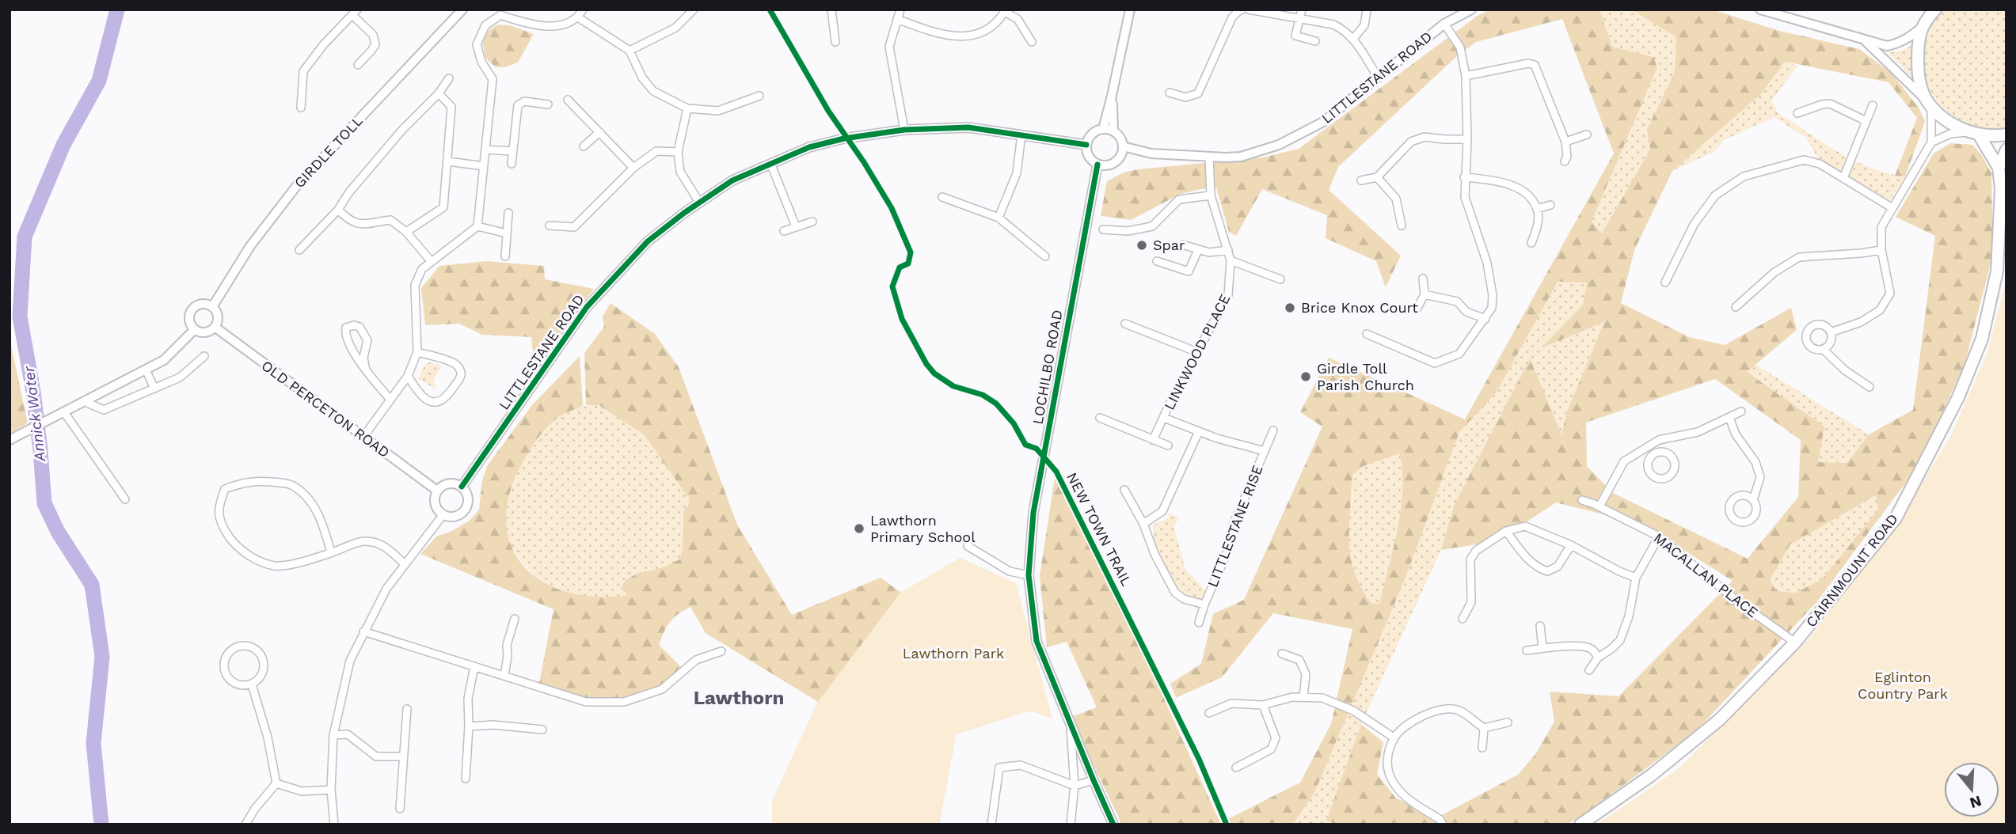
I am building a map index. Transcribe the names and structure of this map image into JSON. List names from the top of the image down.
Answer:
{
  "streets": {
    "main road": ["CAIRNMOUNT ROAD"],
    "street": [
      "LITTLESTANE ROAD",
      "GIRDLE TOLL",
      "LINKWOOD PLACE",
      "LOCHILBO ROAD",
      "OLD PERCETON ROAD",
      "LITTLESTANE RISE",
      "MACALLAN PLACE"
    ],
    "cycle path": ["NEW TOWN TRAIL"]
  },
  "crossings": [
    ["LITTLESTANE ROAD", "LINKWOOD PLACE"],
    ["LITTLESTANE ROAD", "LOCHILBO ROAD"],
    ["LITTLESTANE ROAD", "OLD PERCETON ROAD"],
    ["GIRDLE TOLL", "OLD PERCETON ROAD"],
    ["LINKWOOD PLACE", "LITTLESTANE RISE"],
    ["CAIRNMOUNT ROAD", "MACALLAN PLACE"]
  ],
  "districts": ["Lawthorn"],
  "water": ["Annick Water"],
  "parks": ["Lawthorn Park", "Eglinton Country Park"],
  "places": [
    "Spar",
    "Brice Knox Court",
    "Girdle Toll Parish Church",
    "Lawthorn Primary School"
  ],
  "north": "bottom"
}
